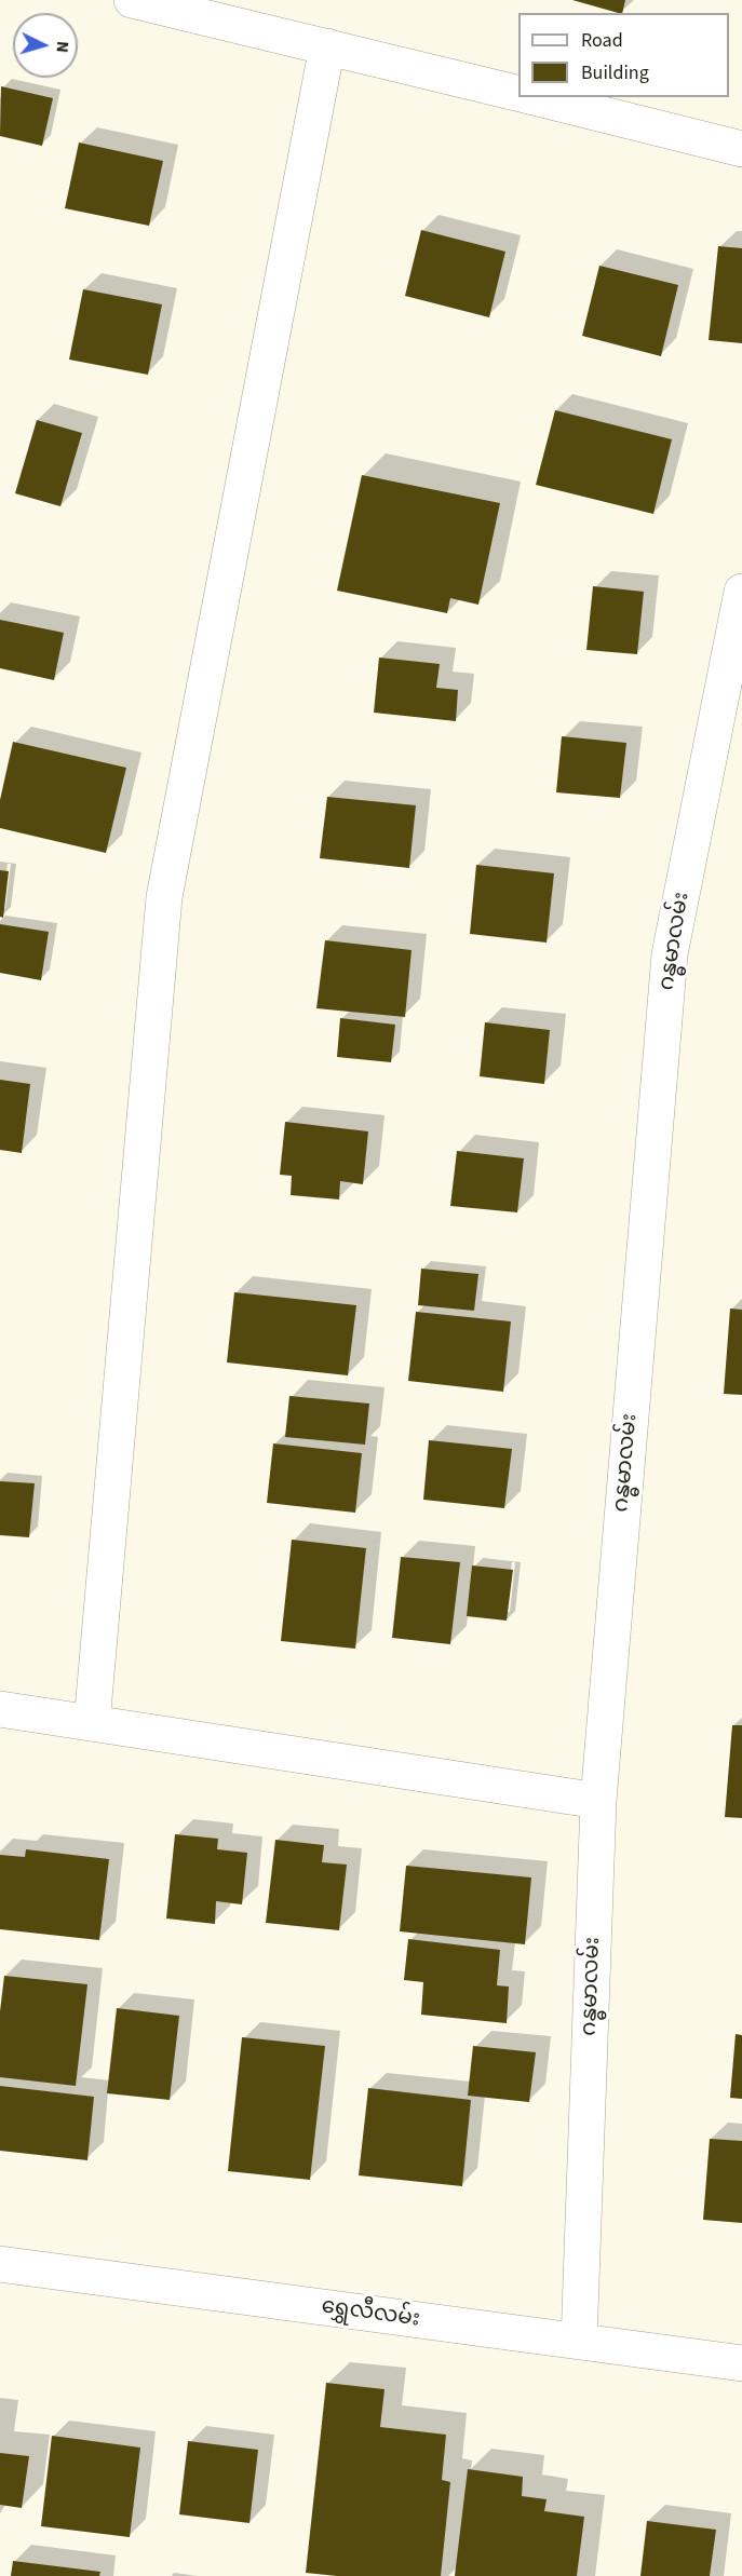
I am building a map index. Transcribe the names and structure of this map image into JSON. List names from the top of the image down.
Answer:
{
  "streets": {
    "street": ["ဂန္ဓမာလမ်း", "ရွှေလီလမ်း"]
  },
  "crossings": [
    ["ဂန္ဓမာလမ်း", "ရွှေလီလမ်း"]
  ],
  "legend": ["Road", "Building"],
  "north": "right"
}
